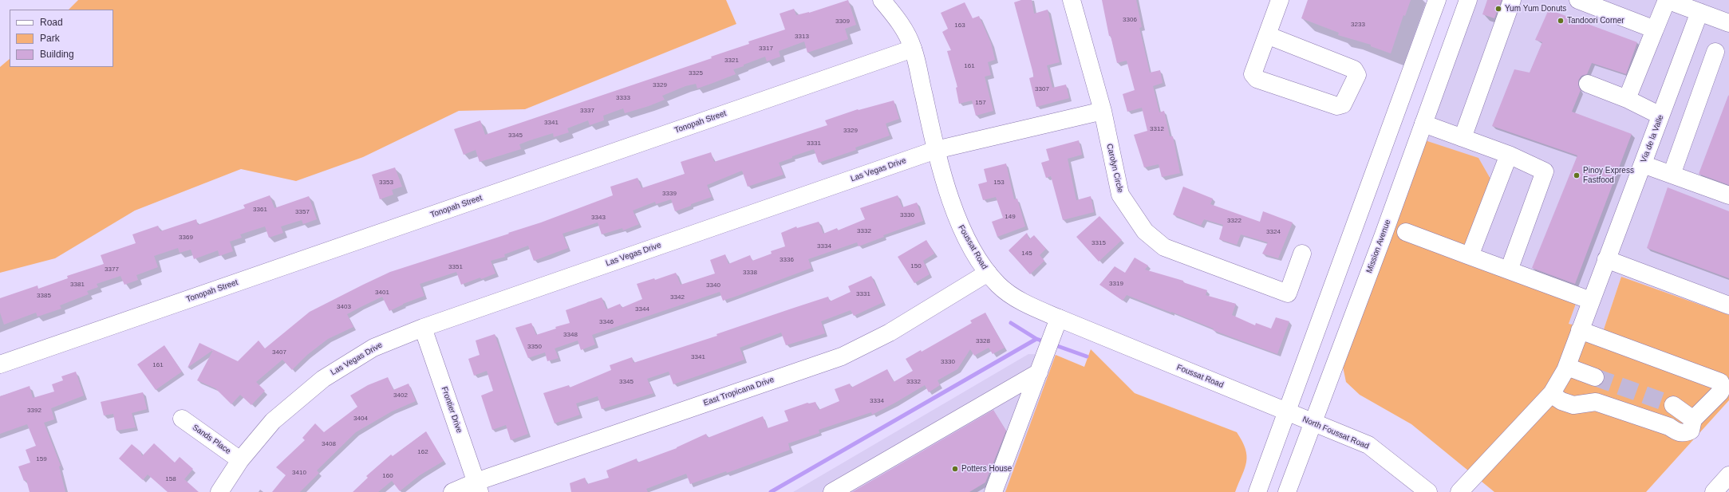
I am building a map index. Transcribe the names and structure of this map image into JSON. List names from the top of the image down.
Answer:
{
  "streets": {
    "main road": [
      "Tonopah Street",
      "Via de la Valle",
      "Carolyn Circle",
      "Las Vegas Drive",
      "Mission Avenue",
      "Foussat Road",
      "East Tropicana Drive",
      "Frontier Drive",
      "North Foussat Road",
      "Sands Place"
    ]
  },
  "crossings": [
    ["Tonopah Street", "Foussat Road"],
    ["Carolyn Circle", "Las Vegas Drive"],
    ["Las Vegas Drive", "Foussat Road"],
    ["Las Vegas Drive", "Frontier Drive"],
    ["Las Vegas Drive", "Sands Place"],
    ["Mission Avenue", "North Foussat Road"],
    ["Foussat Road", "East Tropicana Drive"],
    ["Foussat Road", "North Foussat Road"],
    ["East Tropicana Drive", "Frontier Drive"]
  ],
  "places": [
    "Yum Yum Donuts",
    "Tandoori Corner",
    "Pinoy Express Fastfood",
    "Potters House"
  ],
  "house_numbers": [
    "3306",
    "3309",
    "3233",
    "163",
    "3313",
    "3317",
    "3321",
    "161",
    "3325",
    "3329",
    "3307",
    "3333",
    "157",
    "3337",
    "3341",
    "3312",
    "3329",
    "3345",
    "3331",
    "3353",
    "153",
    "3339",
    "3361",
    "3357",
    "3330",
    "149",
    "3343",
    "3322",
    "3332",
    "3324",
    "3369",
    "3315",
    "3334",
    "145",
    "3336",
    "150",
    "3351",
    "3377",
    "3338",
    "3319",
    "3381",
    "3340",
    "3401",
    "3331",
    "3385",
    "3342",
    "3403",
    "3344",
    "3346",
    "3348",
    "3328",
    "3350",
    "3407",
    "3341",
    "3330",
    "161",
    "3345",
    "3332",
    "3402",
    "3334",
    "3392",
    "3404",
    "3408",
    "162",
    "159",
    "3410",
    "160",
    "158"
  ],
  "legend": ["Road", "Park", "Building"]
}
